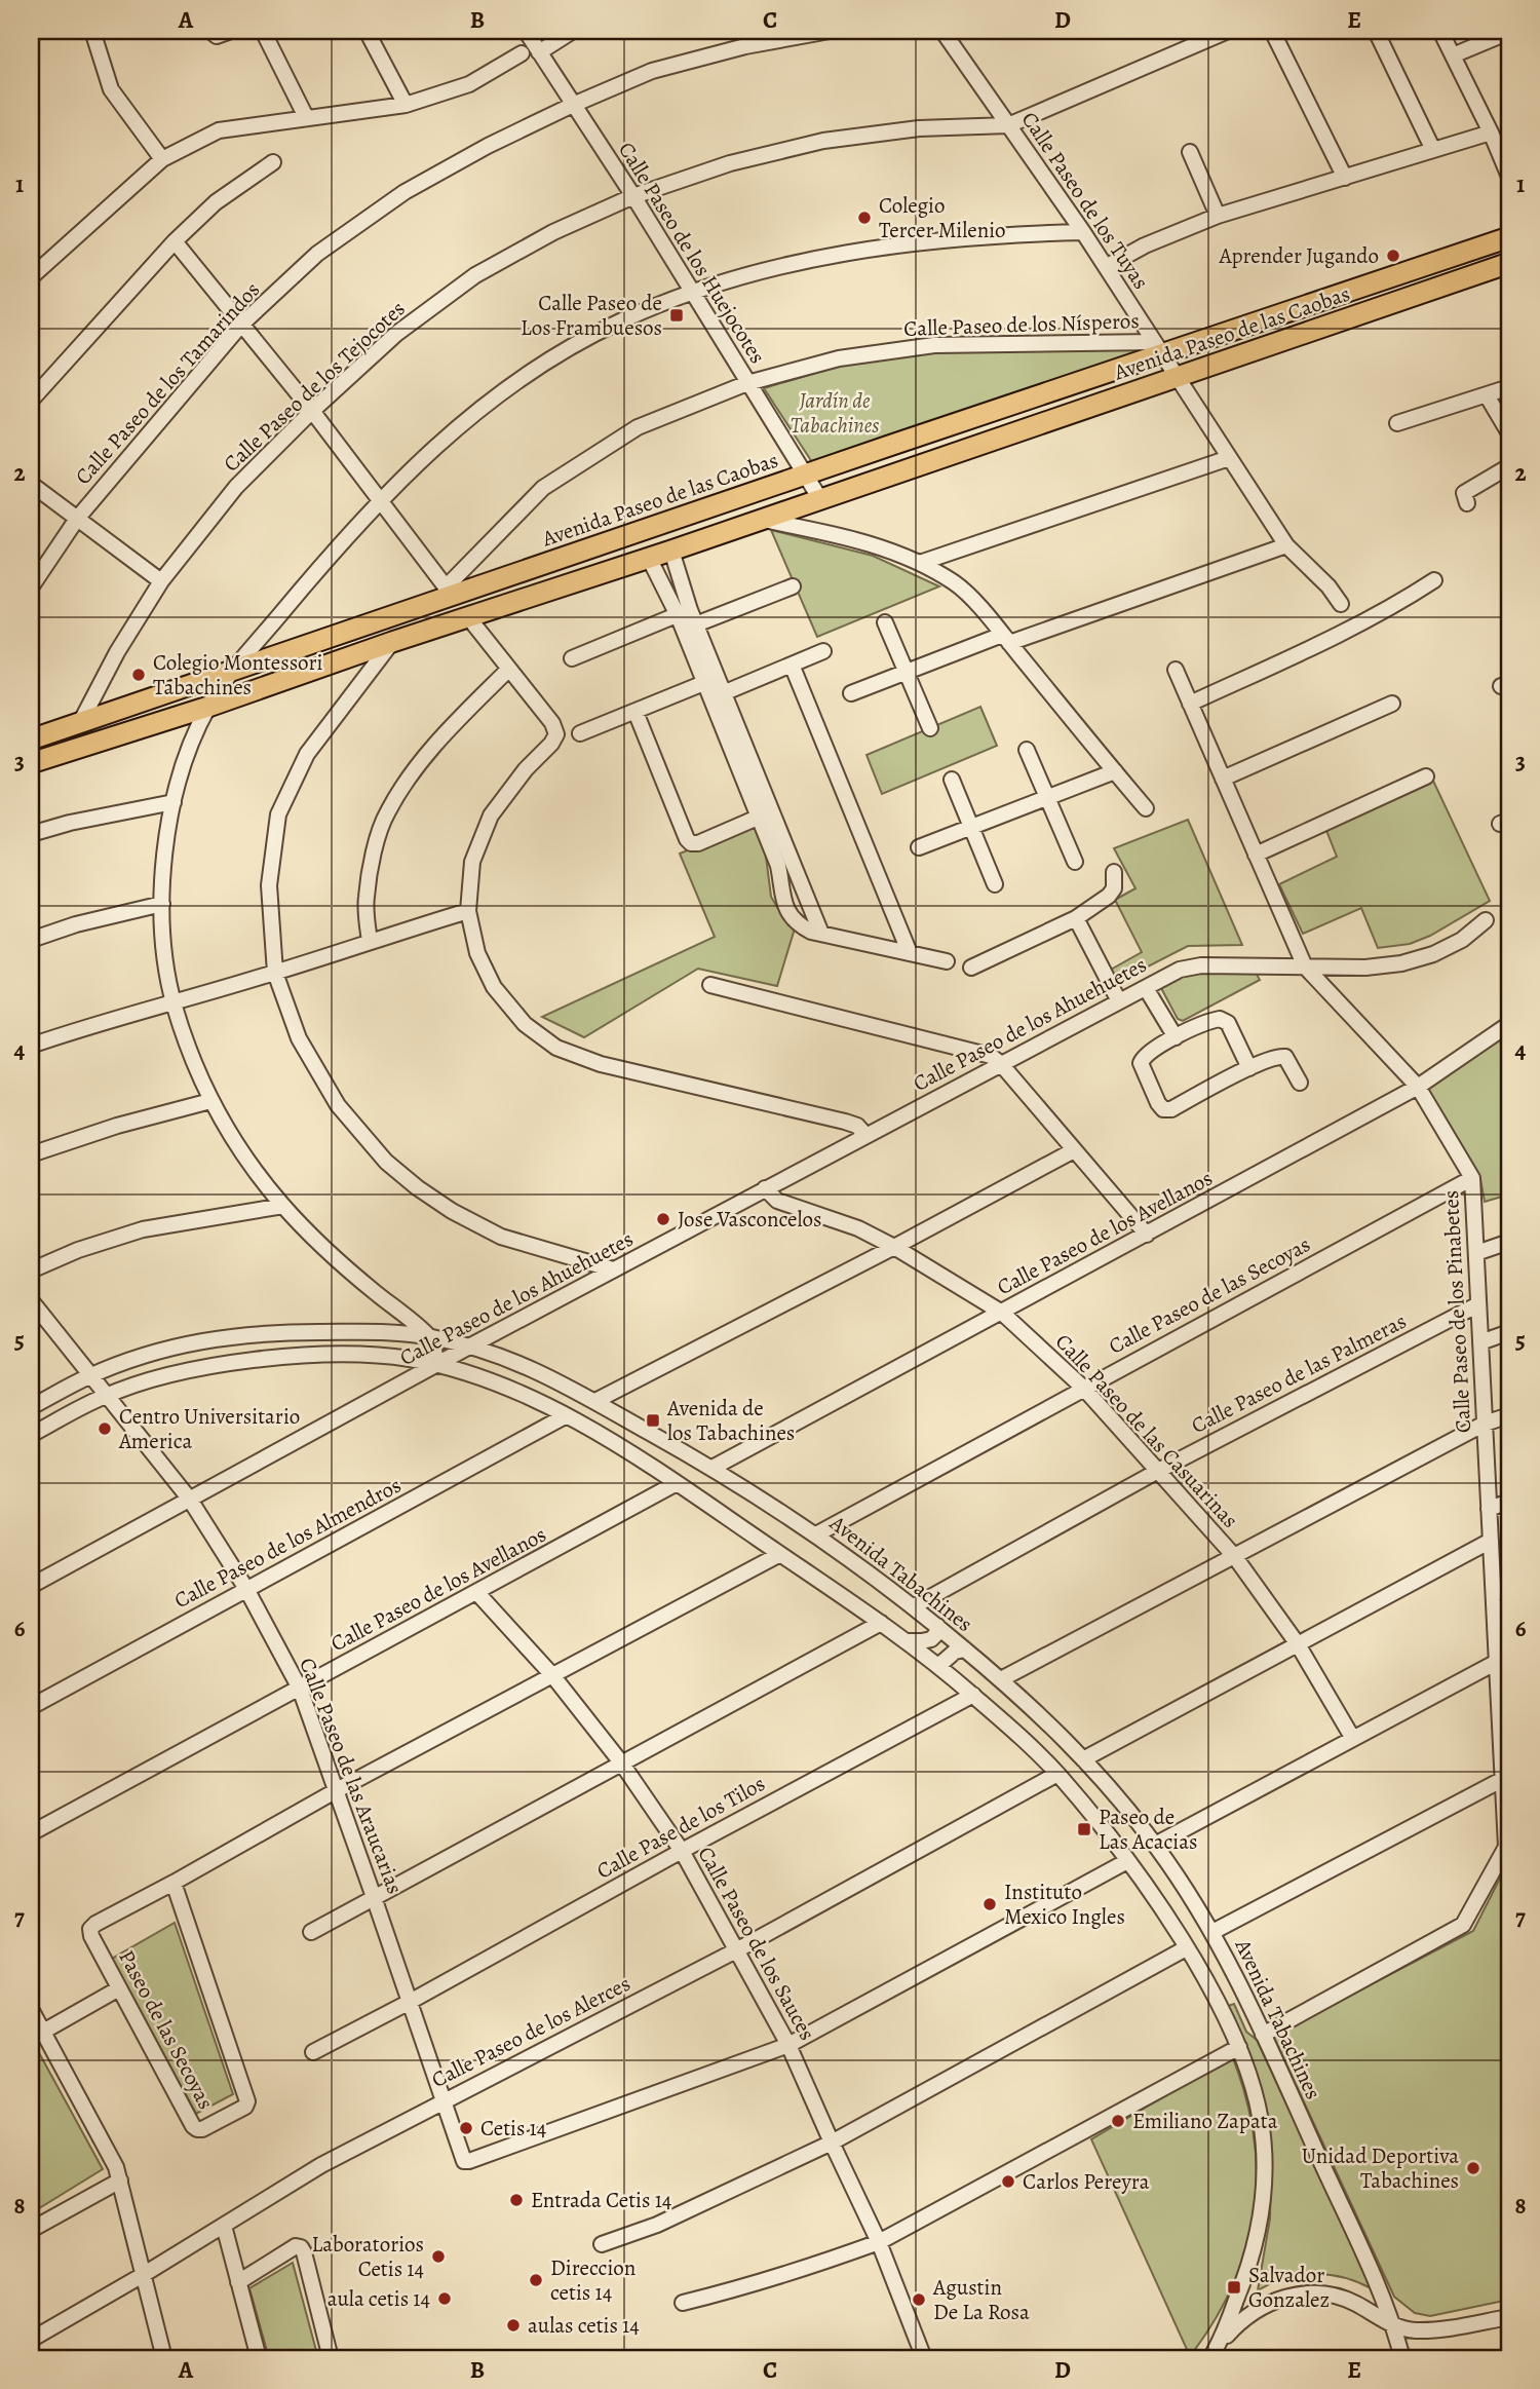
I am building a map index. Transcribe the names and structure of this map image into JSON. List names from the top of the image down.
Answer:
{
  "streets": {
    "main road": ["Avenida Paseo de las Caobas"],
    "street": [
      "Calle Paseo de los Tuyas",
      "Calle Paseo de los Huejocotes",
      "Calle Paseo de los Nísperos",
      "Calle Paseo de los Tamarindos",
      "Calle Paseo de los Tejocotes",
      "Calle Paseo de los Ahuehuetes",
      "Calle Paseo de los Avellanos",
      "Calle Paseo de las Secoyas",
      "Calle Paseo de los Pinabetes",
      "Calle Paseo de las Palmeras",
      "Calle Paseo de las Casuarinas",
      "Calle Paseo de los Almendros",
      "Avenida Tabachines",
      "Calle Paseo de las Araucarias",
      "Calle Pase de los Tilos",
      "Calle Paseo de los Sauces",
      "Paseo de las Secoyas",
      "Calle Paseo de los Alerces"
    ]
  },
  "crossings": [
    ["Calle Paseo de los Tuyas", "Calle Paseo de los Nísperos"],
    ["Calle Paseo de los Tuyas", "Avenida Paseo de las Caobas"],
    ["Calle Paseo de los Tuyas", "Calle Paseo de los Tejocotes"],
    ["Calle Paseo de los Huejocotes", "Calle Paseo de los Nísperos"],
    ["Calle Paseo de los Huejocotes", "Avenida Paseo de las Caobas"],
    ["Calle Paseo de los Huejocotes", "Calle Paseo de los Tamarindos"],
    ["Calle Paseo de los Huejocotes", "Calle Paseo de los Tejocotes"],
    ["Calle Paseo de los Nísperos", "Avenida Paseo de las Caobas"],
    ["Avenida Paseo de las Caobas", "Calle Paseo de los Tejocotes"],
    ["Calle Paseo de los Ahuehuetes", "Calle Paseo de los Pinabetes"],
    ["Calle Paseo de los Ahuehuetes", "Calle Paseo de las Casuarinas"],
    ["Calle Paseo de los Ahuehuetes", "Avenida Tabachines"],
    ["Calle Paseo de los Ahuehuetes", "Calle Paseo de las Araucarias"],
    ["Calle Paseo de los Avellanos", "Calle Paseo de los Pinabetes"],
    ["Calle Paseo de los Avellanos", "Calle Paseo de las Casuarinas"],
    ["Calle Paseo de los Avellanos", "Avenida Tabachines"],
    ["Calle Paseo de los Avellanos", "Calle Paseo de las Araucarias"],
    ["Calle Paseo de los Avellanos", "Calle Paseo de los Sauces"],
    ["Calle Paseo de las Secoyas", "Calle Paseo de los Pinabetes"],
    ["Calle Paseo de las Secoyas", "Calle Paseo de las Casuarinas"],
    ["Calle Paseo de las Secoyas", "Avenida Tabachines"],
    ["Calle Paseo de los Pinabetes", "Calle Paseo de las Palmeras"],
    ["Calle Paseo de los Pinabetes", "Avenida Tabachines"],
    ["Calle Paseo de las Palmeras", "Calle Paseo de las Casuarinas"],
    ["Calle Paseo de las Palmeras", "Avenida Tabachines"],
    ["Calle Paseo de los Almendros", "Calle Paseo de las Araucarias"],
    ["Avenida Tabachines", "Calle Paseo de las Araucarias"],
    ["Calle Paseo de las Araucarias", "Calle Pase de los Tilos"],
    ["Calle Paseo de las Araucarias", "Calle Paseo de los Sauces"],
    ["Calle Paseo de las Araucarias", "Paseo de las Secoyas"],
    ["Calle Paseo de las Araucarias", "Calle Paseo de los Alerces"],
    ["Calle Pase de los Tilos", "Calle Paseo de los Sauces"],
    ["Calle Paseo de los Sauces", "Calle Paseo de los Alerces"]
  ],
  "parks": ["Jardín de Tabachines"],
  "places": {
    "other": [
      "Colegio Tercer Milenio",
      "Aprender Jugando",
      "Colegio Montessori Tabachines",
      "Jose Vasconcelos",
      "Centro Universitario America",
      "Instituto Mexico Ingles",
      "Emiliano Zapata",
      "Cetis 14",
      "Unidad Deportiva Tabachines",
      "Carlos Pereyra",
      "Entrada Cetis 14",
      "Laboratorios Cetis 14",
      "Direccion cetis 14",
      "aula cetis 14",
      "Agustin De La Rosa",
      "aulas cetis 14"
    ],
    "transit": [
      "Calle Paseo de Los Frambuesos",
      "Avenida de los Tabachines",
      "Paseo de Las Acacias",
      "Salvador Gonzalez"
    ]
  },
  "grid": {
    "columns": [
      "A",
      "B",
      "C",
      "D",
      "E"
    ],
    "rows": [
      "1",
      "2",
      "3",
      "4",
      "5",
      "6",
      "7",
      "8"
    ]
  }
}
